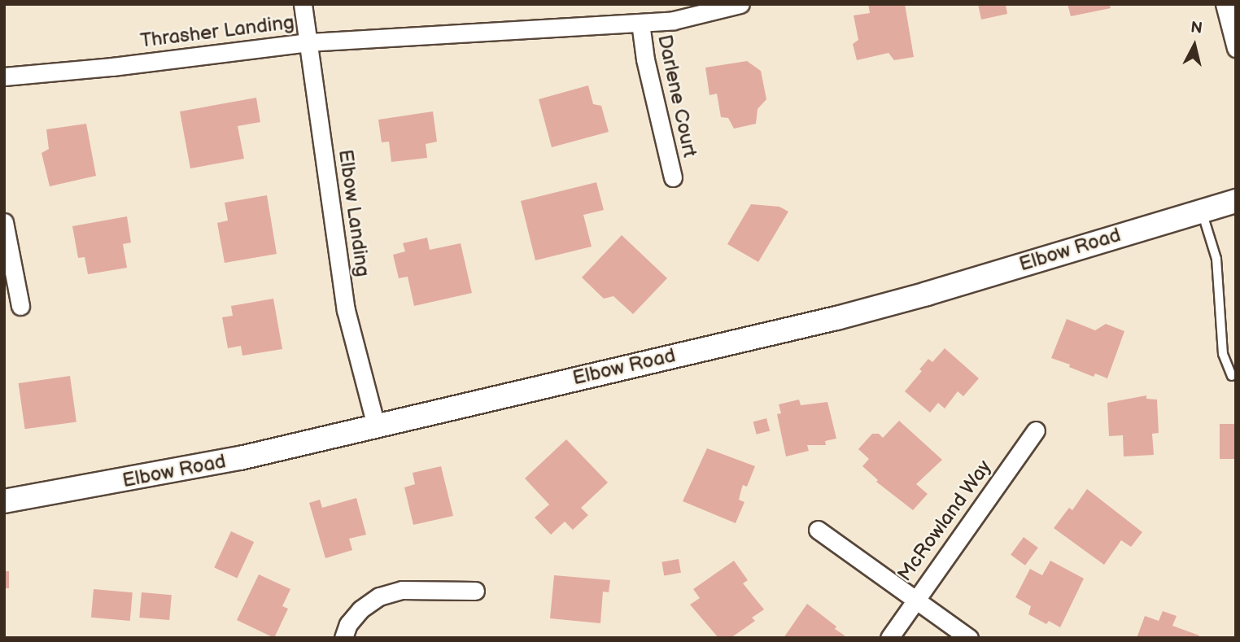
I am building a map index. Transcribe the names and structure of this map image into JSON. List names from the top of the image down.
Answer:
{
  "streets": {
    "street": [
      "Thrasher Landing",
      "Darlene Court",
      "Elbow Landing",
      "Elbow Road",
      "McRowland Way"
    ]
  },
  "crossings": [
    ["Thrasher Landing", "Darlene Court"],
    ["Thrasher Landing", "Elbow Landing"],
    ["Elbow Landing", "Elbow Road"]
  ],
  "north": "top"
}
